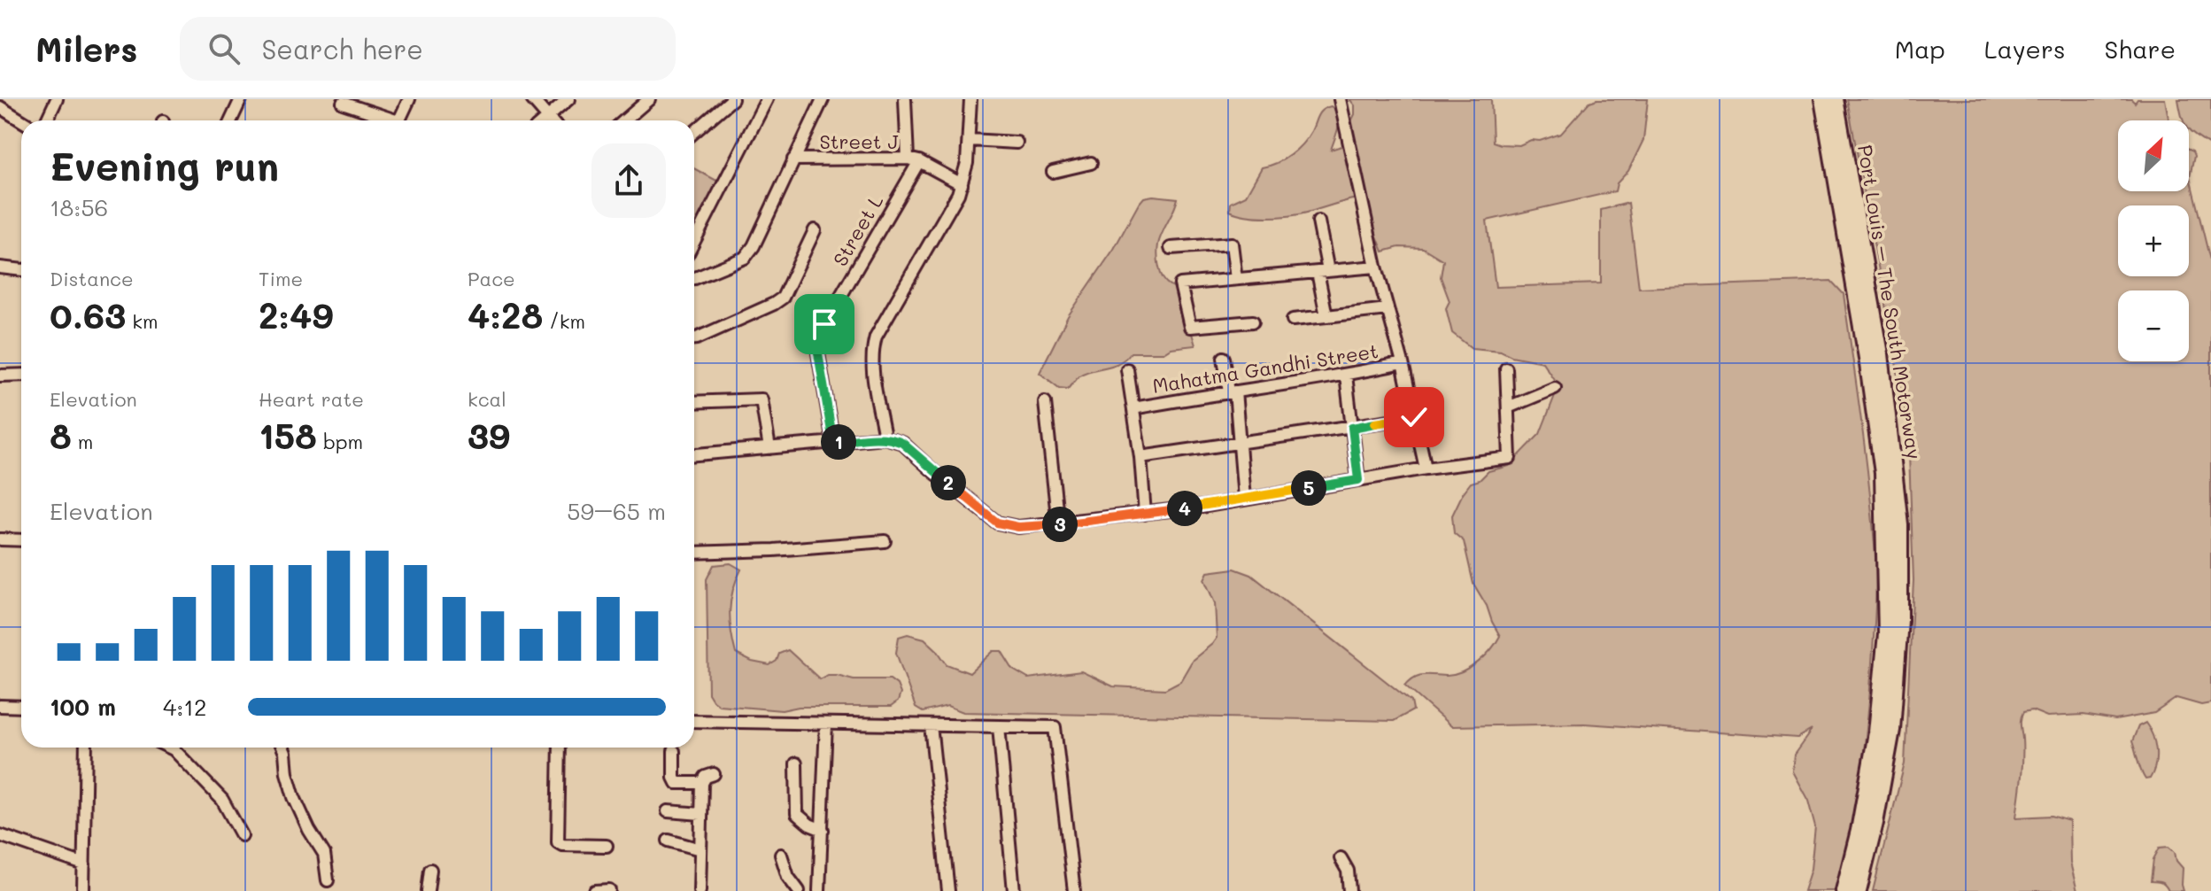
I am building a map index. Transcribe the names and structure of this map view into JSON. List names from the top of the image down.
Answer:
{
  "streets": {
    "highway": ["Port Louis – The South Motorway"],
    "street": ["Street J", "Street L", "Mahatma Gandhi Street"]
  },
  "crossings": [
    ["Street J", "Street L"]
  ],
  "north": "top right",
  "page": {
    "header": "Milers",
    "search": "Search here",
    "nav": ["Map", "Layers", "Share"],
    "map_buttons": ["+", "−"],
    "heading": ["Evening run", "18:56"],
    "stats": [
      ["Distance", "0.63 km"],
      ["Time", "2:49"],
      ["Pace", "4:28 /km"],
      ["Elevation", "8 m"],
      ["Heart rate", "158 bpm"],
      ["kcal", "39"]
    ],
    "pins": [
      "1",
      "2",
      "5",
      "4",
      "3"
    ],
    "chart": ["Elevation", "59–65 m"],
    "list": [
      {
        "name": "100 m",
        "note": "4:12"
      }
    ]
  }
}
